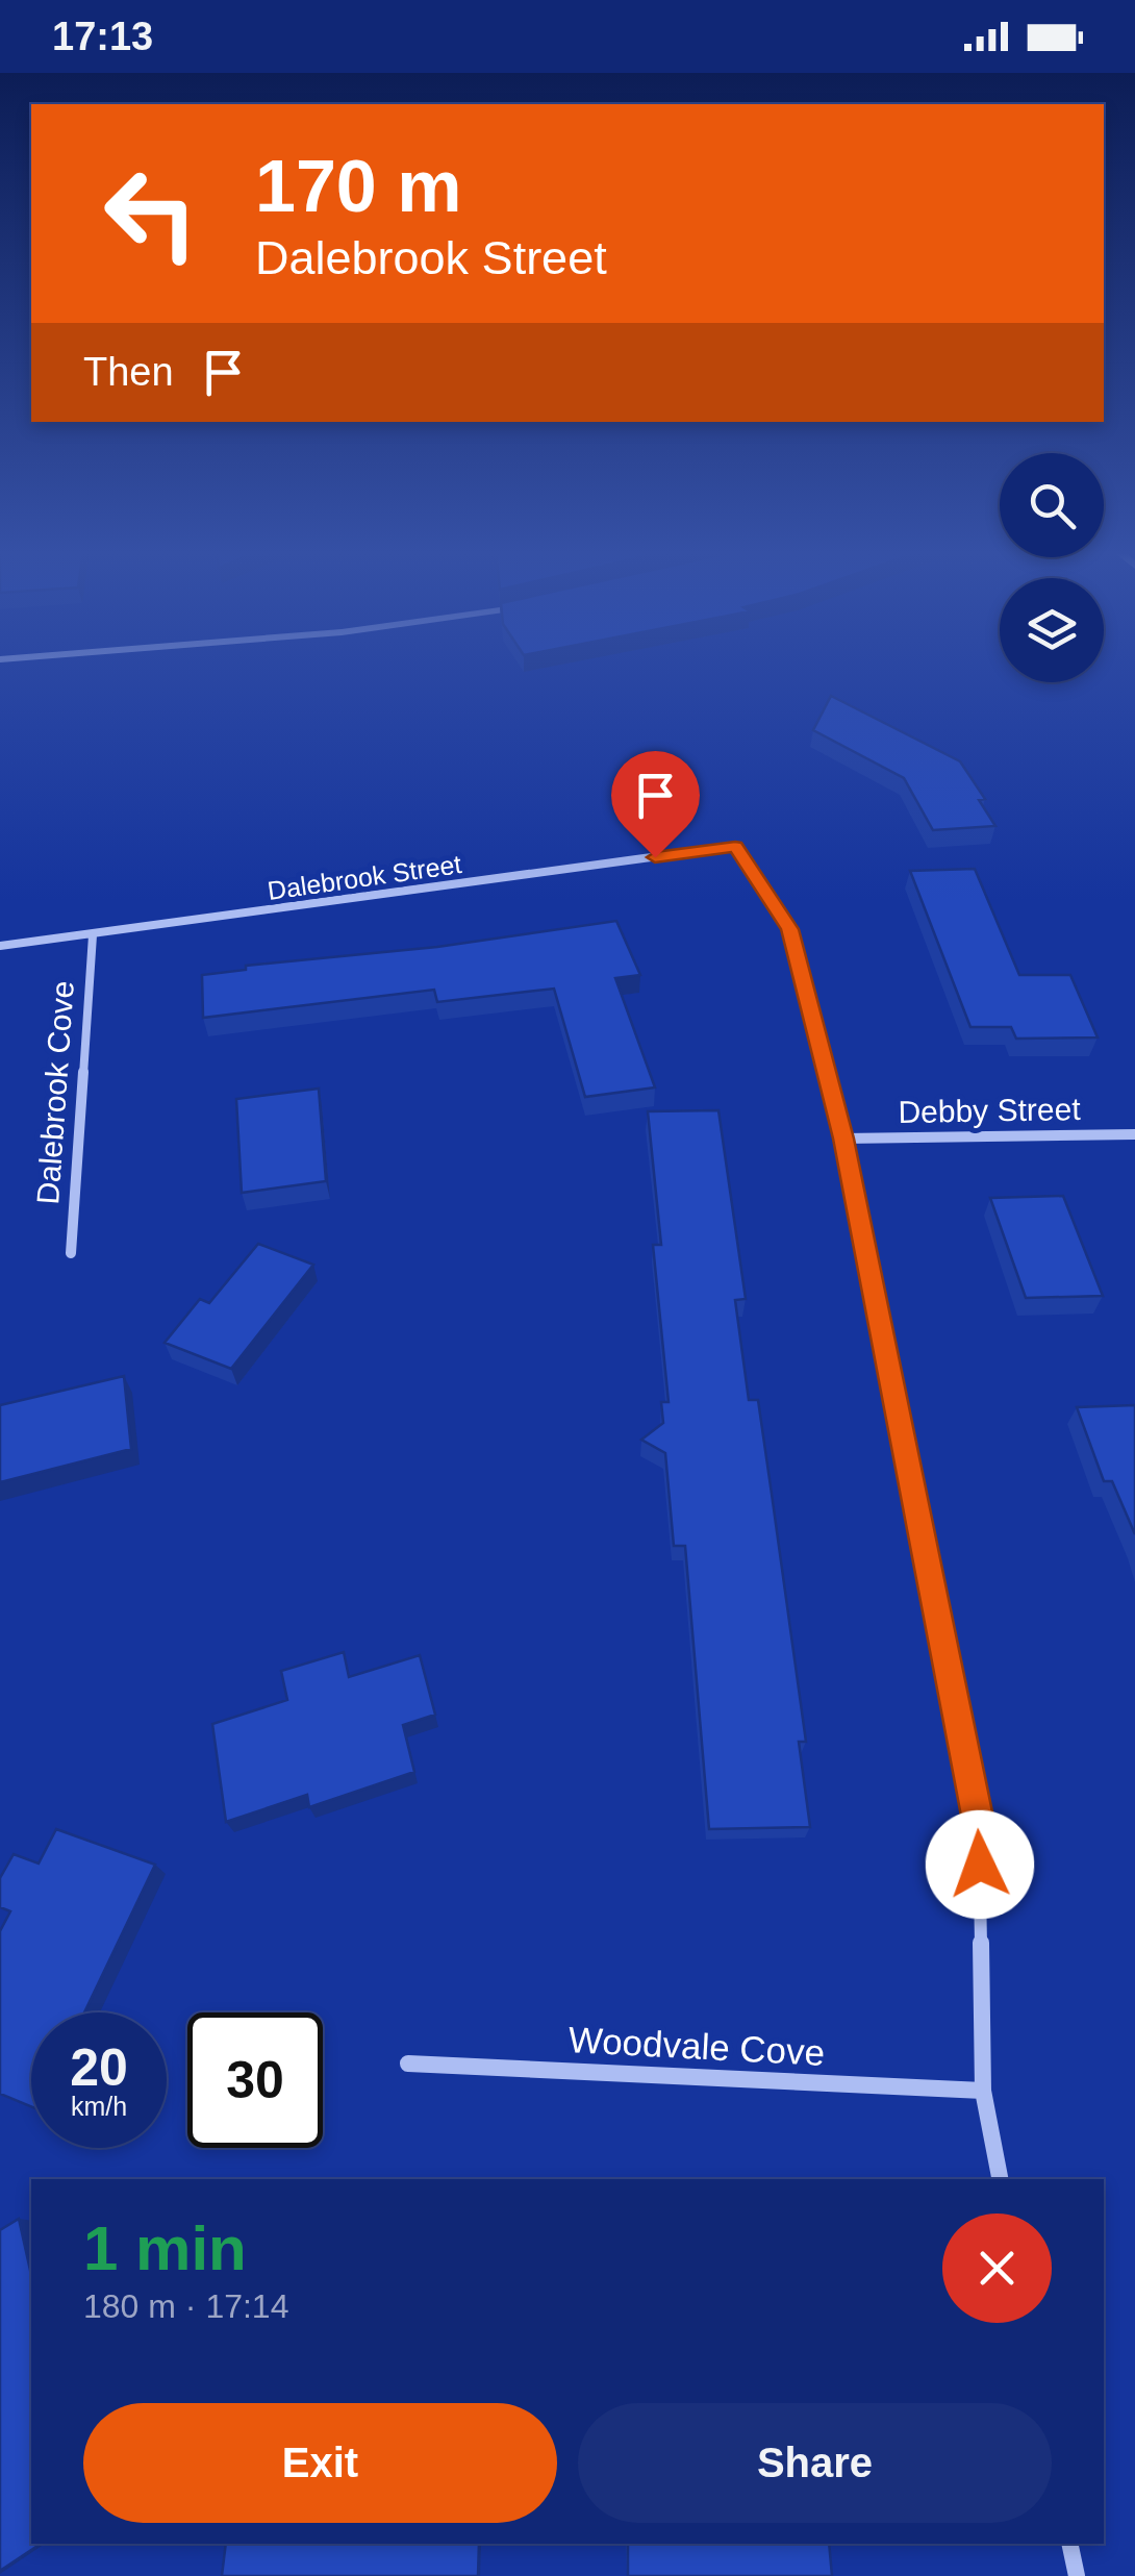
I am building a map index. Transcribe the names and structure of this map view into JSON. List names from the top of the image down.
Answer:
{
  "streets": {
    "street": [
      "Dalebrook Street",
      "Dalebrook Cove",
      "Debby Street",
      "Woodvale Cove"
    ]
  },
  "crossings": [
    ["Dalebrook Street", "Dalebrook Cove"],
    ["Dalebrook Street", "Debby Street"]
  ],
  "page": {
    "status": "17:13",
    "turn": ["170 m", "Dalebrook Street"],
    "then": "Then",
    "speed": "20 km/h",
    "limit": "30",
    "heading": ["1 min", "180 m · 17:14"],
    "buttons": ["Exit", "Share"]
  }
}
